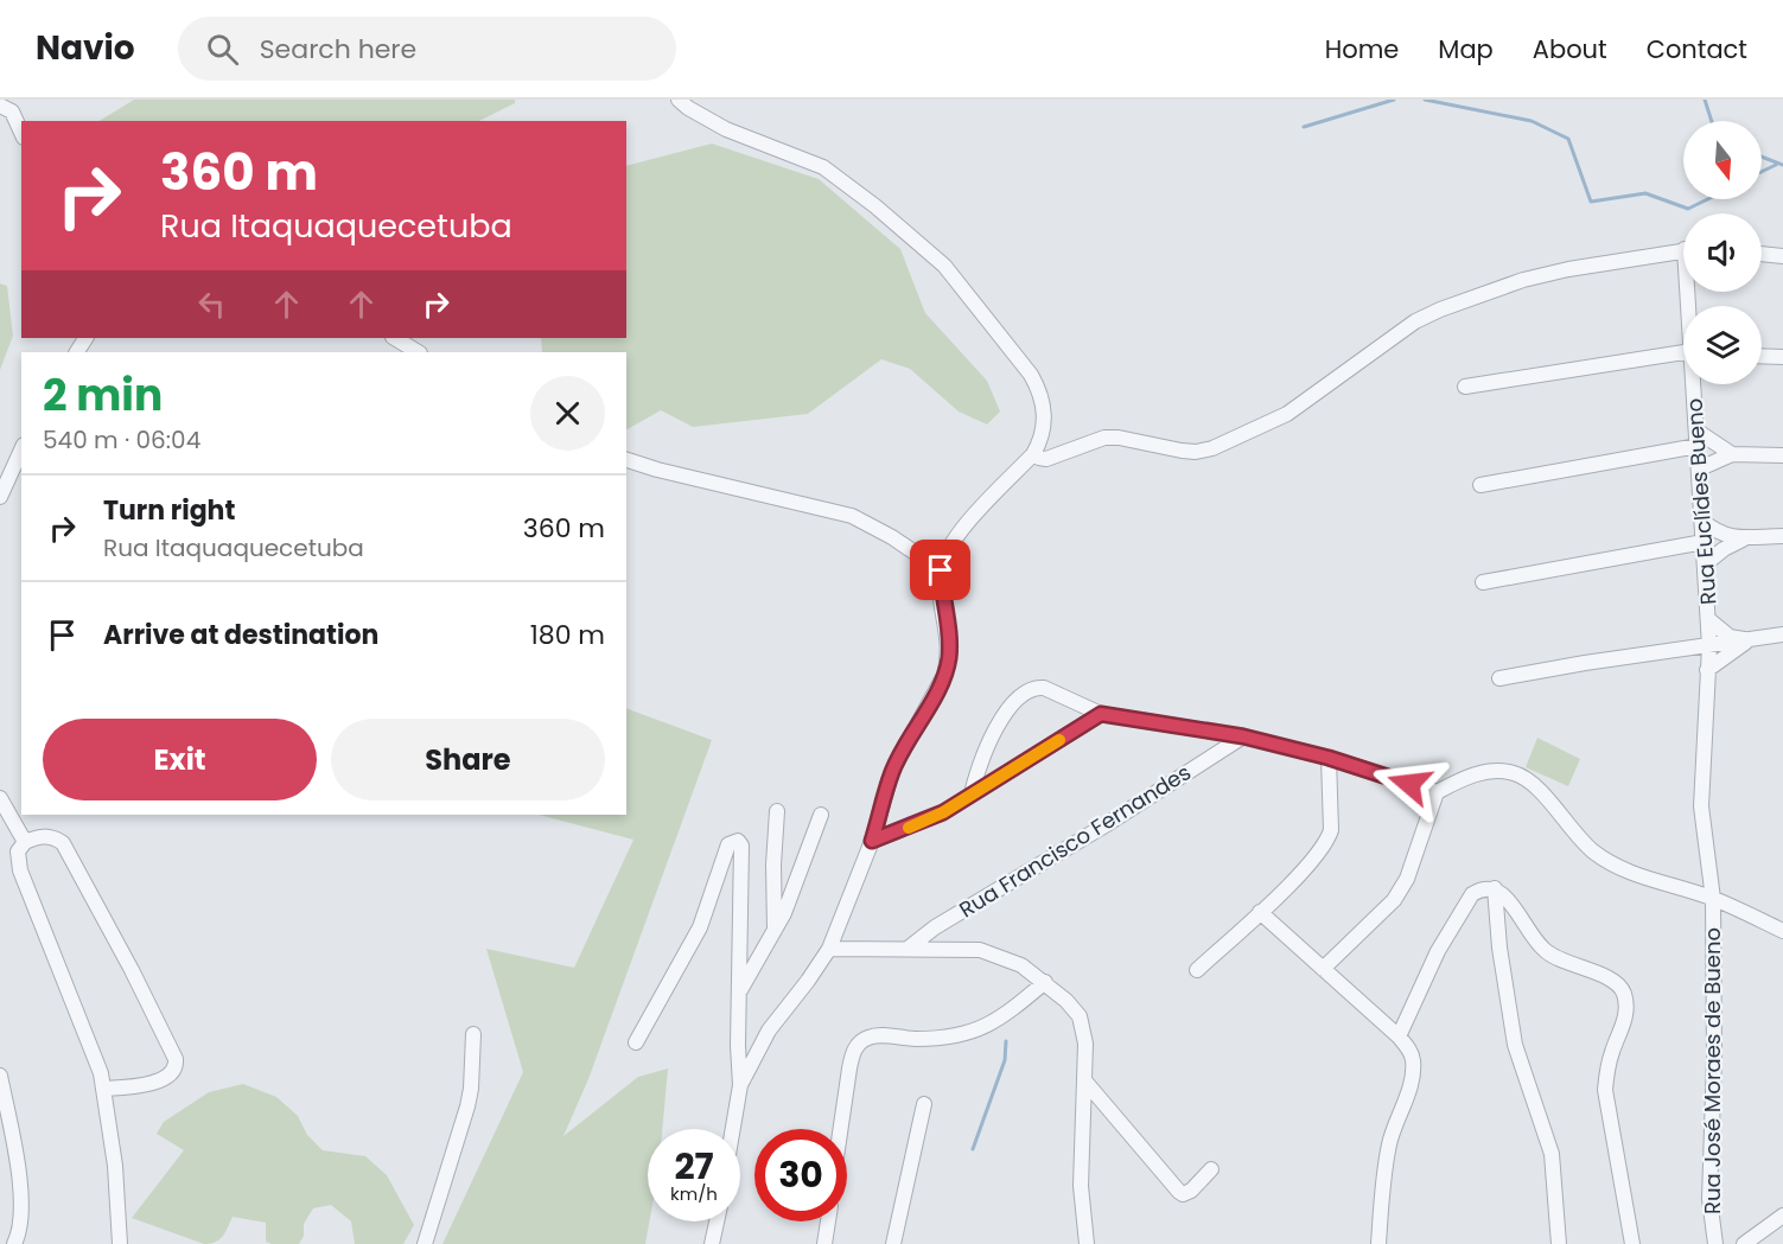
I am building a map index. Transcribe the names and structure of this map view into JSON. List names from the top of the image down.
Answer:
{
  "streets": {
    "street": ["Rua Euclídes Bueno", "Rua Francisco Fernandes", "Rua José Moraes de Bueno"]
  },
  "crossings": [
    ["Rua Euclídes Bueno", "Rua José Moraes de Bueno"]
  ],
  "north": "bottom",
  "page": {
    "header": "Navio",
    "search": "Search here",
    "nav": [
      "Home",
      "Map",
      "About",
      "Contact"
    ],
    "turn": ["360 m", "Rua Itaquaquecetuba"],
    "heading": ["2 min", "540 m · 06:04"],
    "list": [
      {
        "name": "Turn right",
        "note": "Rua Itaquaquecetuba",
        "value": "360 m"
      },
      {
        "name": "Arrive at destination",
        "value": "180 m"
      }
    ],
    "buttons": ["Exit", "Share"],
    "speed": "27 km/h",
    "limit": "30"
  }
}
